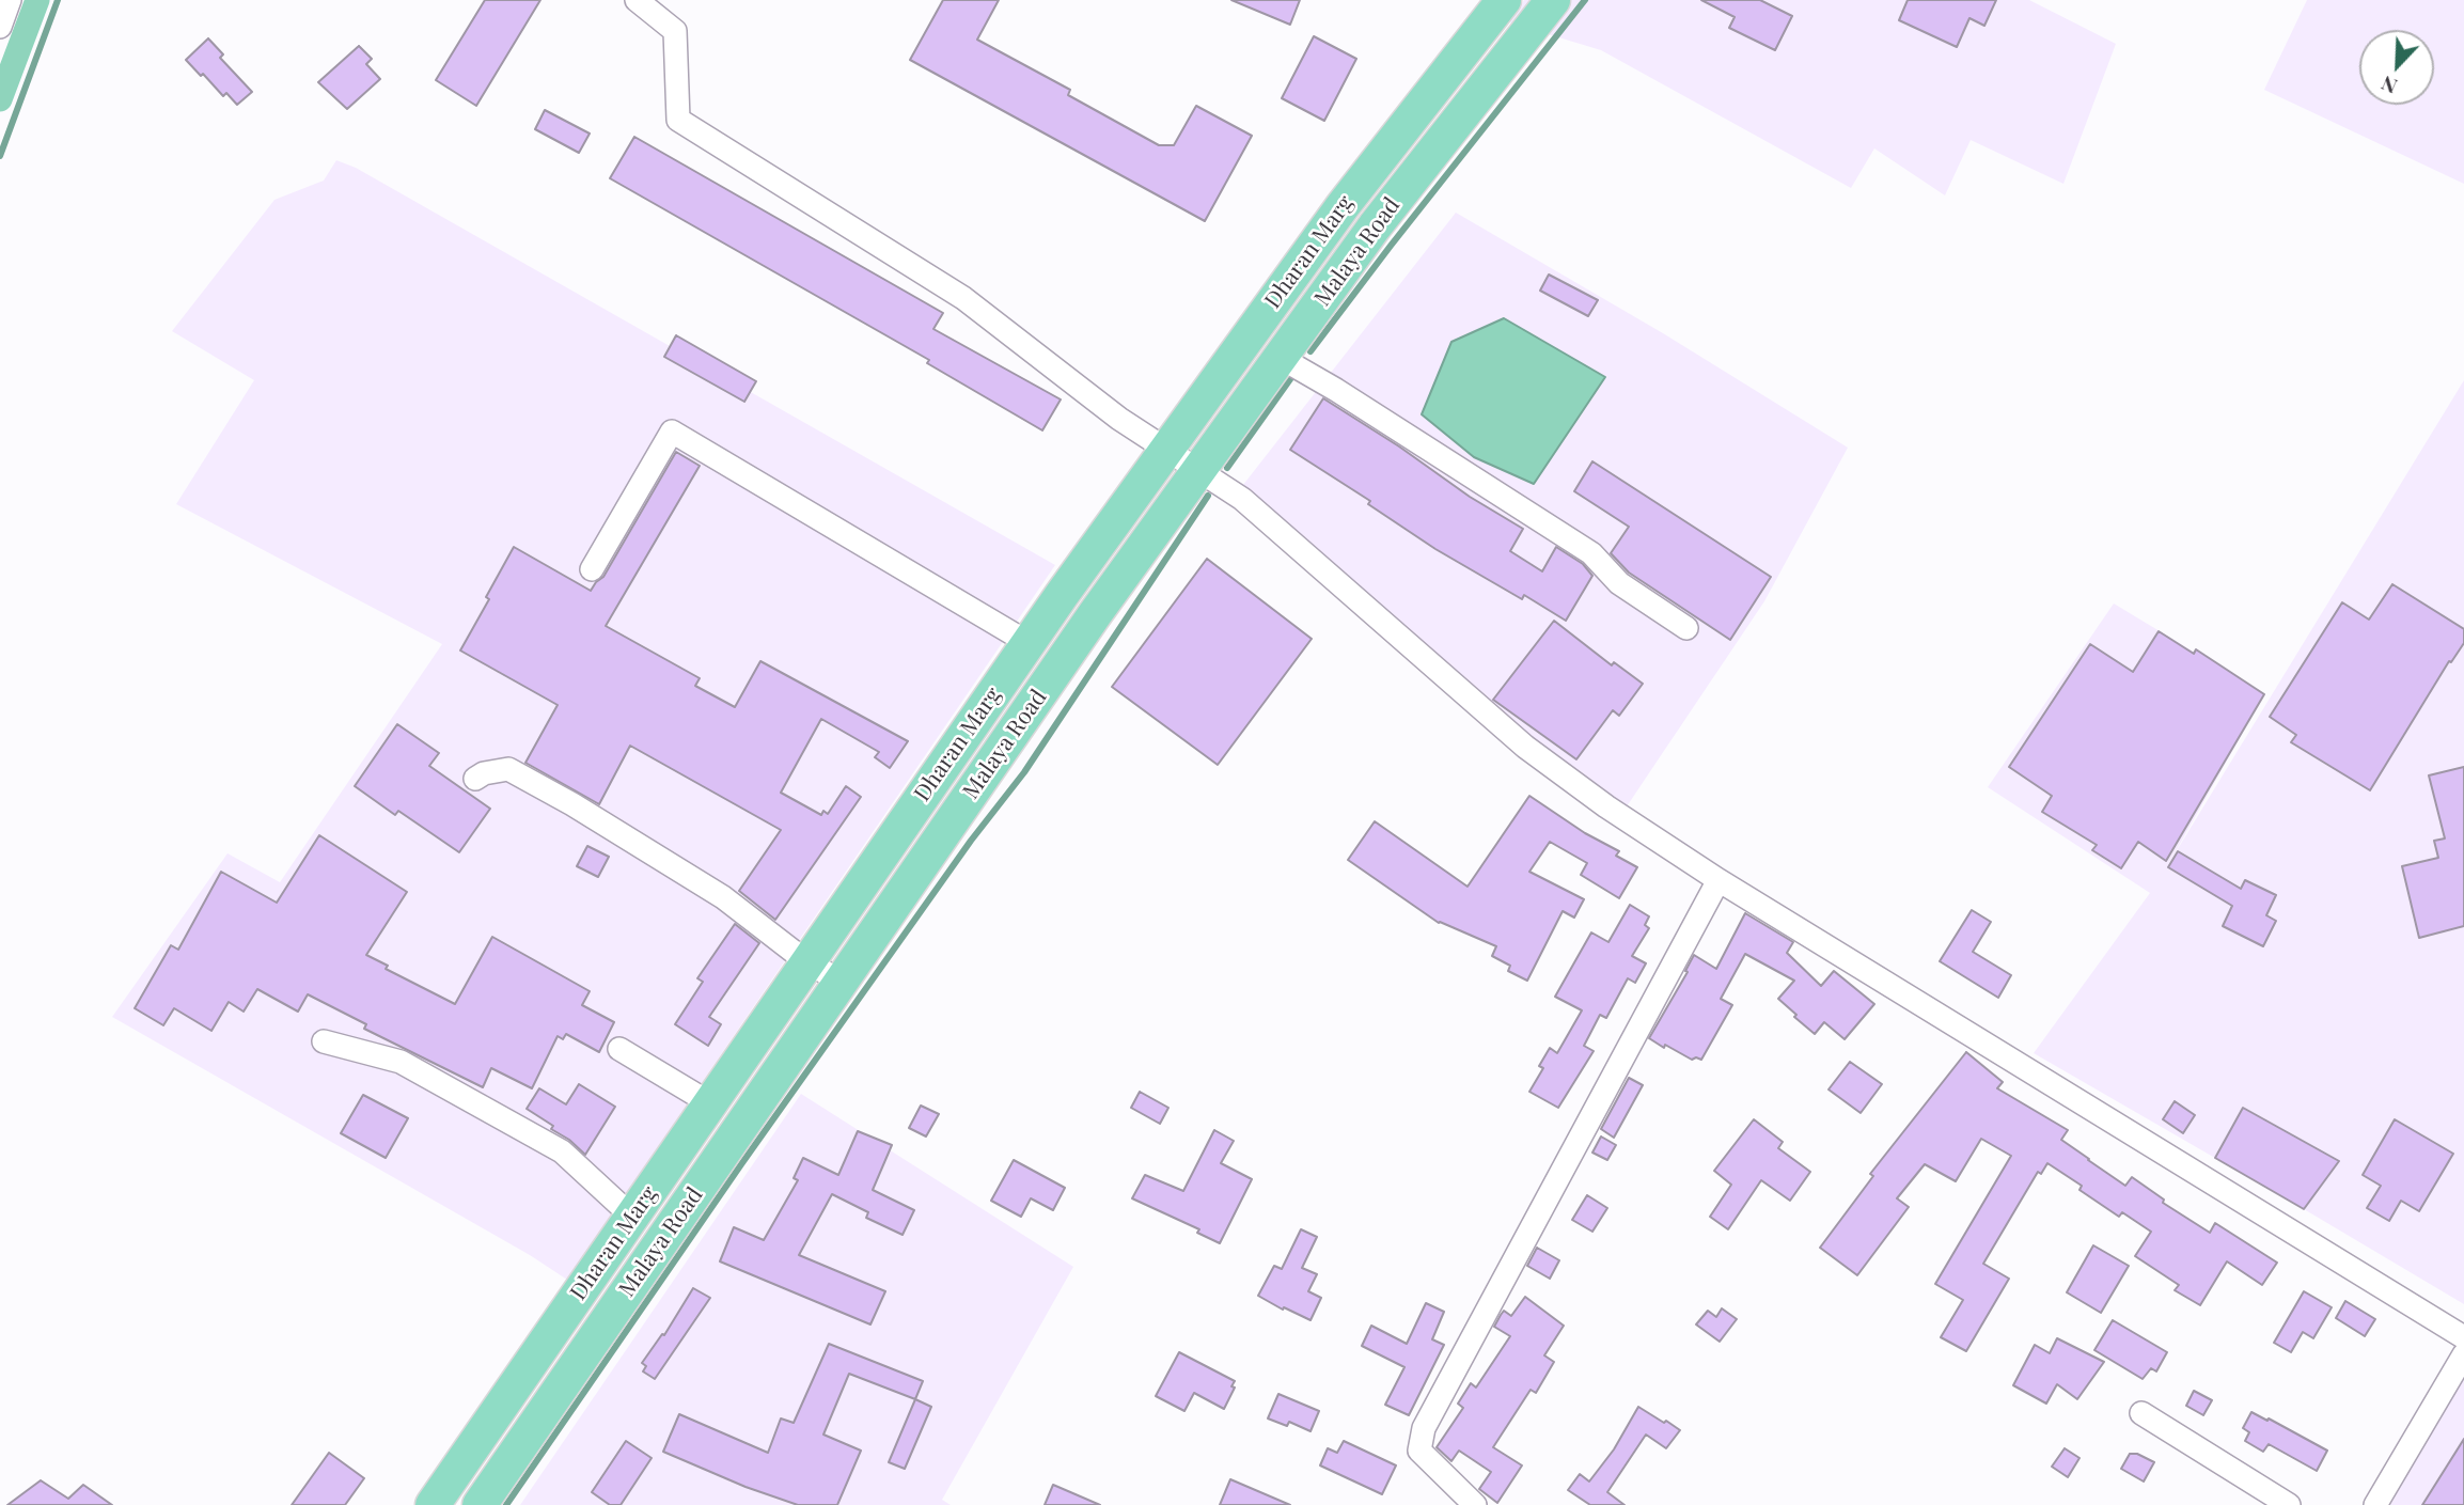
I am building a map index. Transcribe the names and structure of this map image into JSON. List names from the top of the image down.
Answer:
{
  "streets": {
    "main road": ["Dharan Marg", "Malaya Road"]
  },
  "north": "bottom left"
}
